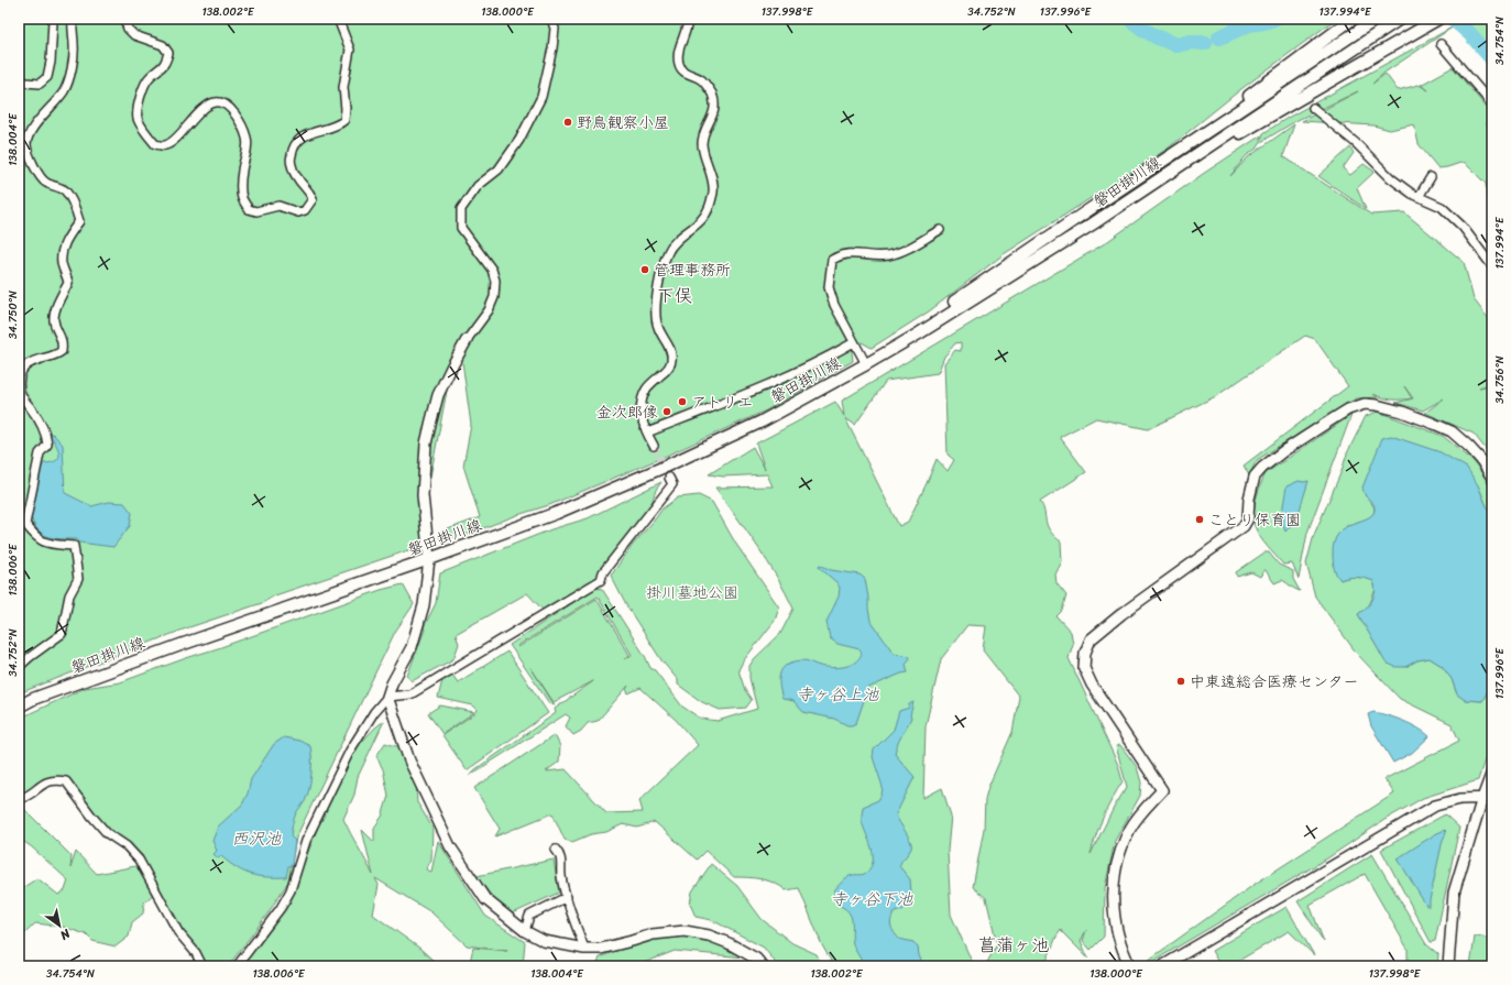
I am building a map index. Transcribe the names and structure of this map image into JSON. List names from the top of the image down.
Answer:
{
  "streets": {
    "main road": ["磐田掛川線"]
  },
  "districts": ["下俣", "菖蒲ヶ池"],
  "water": ["寺ヶ谷上池", "西沢池", "寺ヶ谷下池"],
  "parks": ["掛川墓地公園"],
  "places": [
    "野鳥観察小屋",
    "管理事務所",
    "アトリエ",
    "金次郎像",
    "ことり保育園",
    "中東遠総合医療センター"
  ],
  "north": "bottom right",
  "coordinates": [
    "138.002°E",
    "138.000°E",
    "137.998°E",
    "34.752°N",
    "137.996°E",
    "137.994°E",
    "34.754°N",
    "138.004°E",
    "34.750°N",
    "34.756°N",
    "138.006°E"
  ]
}
